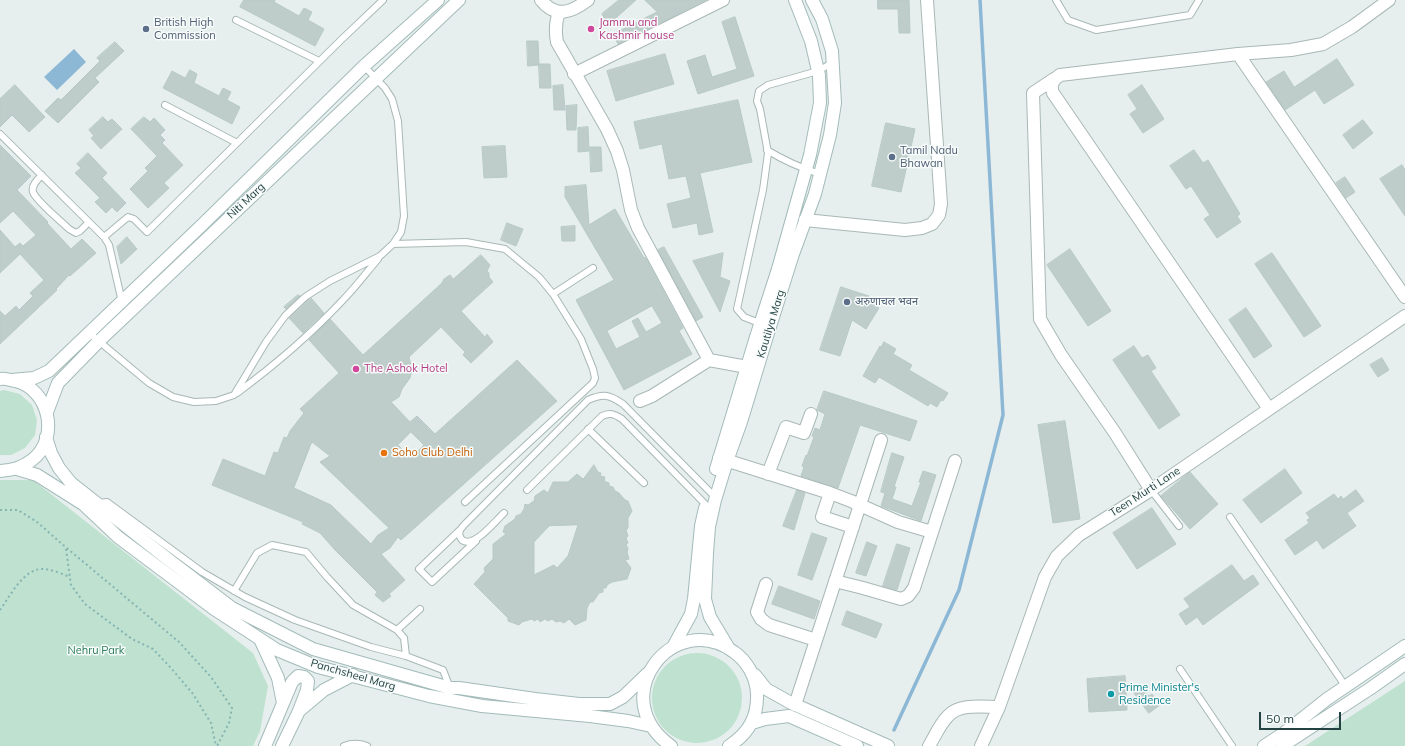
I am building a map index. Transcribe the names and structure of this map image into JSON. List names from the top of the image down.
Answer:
{
  "streets": {
    "street": [
      "Niti Marg",
      "Kautilya Marg",
      "Teen Murti Lane",
      "Panchsheel Marg"
    ]
  },
  "parks": ["Nehru Park"],
  "places": [
    "British High Commission",
    "Jammu and Kashmir house",
    "Tamil Nadu Bhawan",
    "अरुणाचल भवन",
    "The Ashok Hotel",
    "Soho Club Delhi",
    "Prime Minister's Residence"
  ],
  "scale_bar": "50 m"
}
